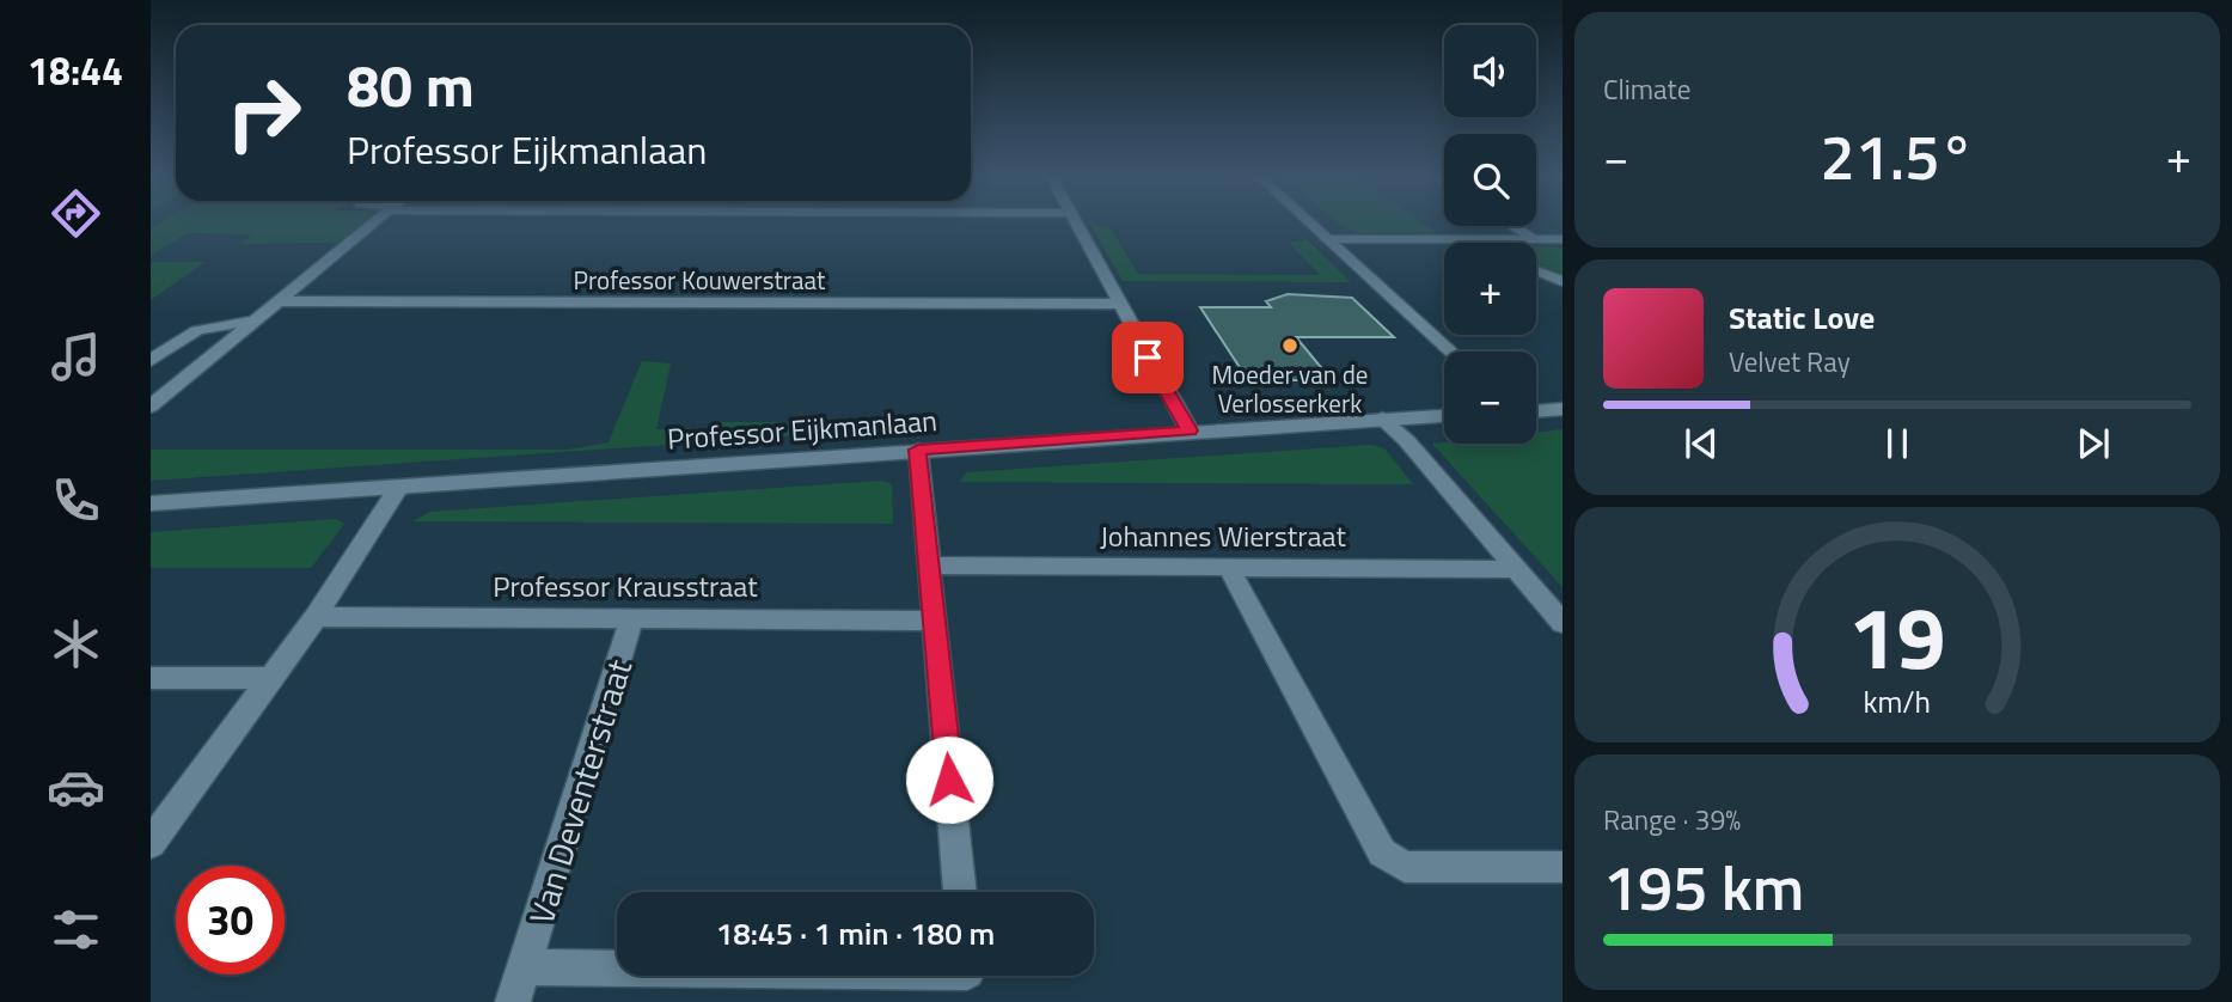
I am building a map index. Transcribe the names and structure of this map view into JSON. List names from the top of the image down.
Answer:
{
  "streets": {
    "street": [
      "Professor Kouwerstraat",
      "Professor Eijkmanlaan",
      "Johannes Wierstraat",
      "Professor Krausstraat",
      "Van Deventerstraat"
    ]
  },
  "crossings": [
    ["Professor Krausstraat", "Van Deventerstraat"]
  ],
  "places": ["Moeder van de Verlosserkerk"],
  "page": {
    "tabs": "18:44",
    "tile": [
      "Climate",
      ["Range · 39%", "195 km"]
    ],
    "map_buttons": ["+", "−"],
    "turn": ["80 m", "Professor Eijkmanlaan"],
    "heat": ["−", "21.5°", "+"],
    "song": ["Static Love", "Velvet Ray"],
    "limit": "30",
    "trip": "18:45 · 1 min · 180 m",
    "gauge": ["19", "km/h"]
  }
}
